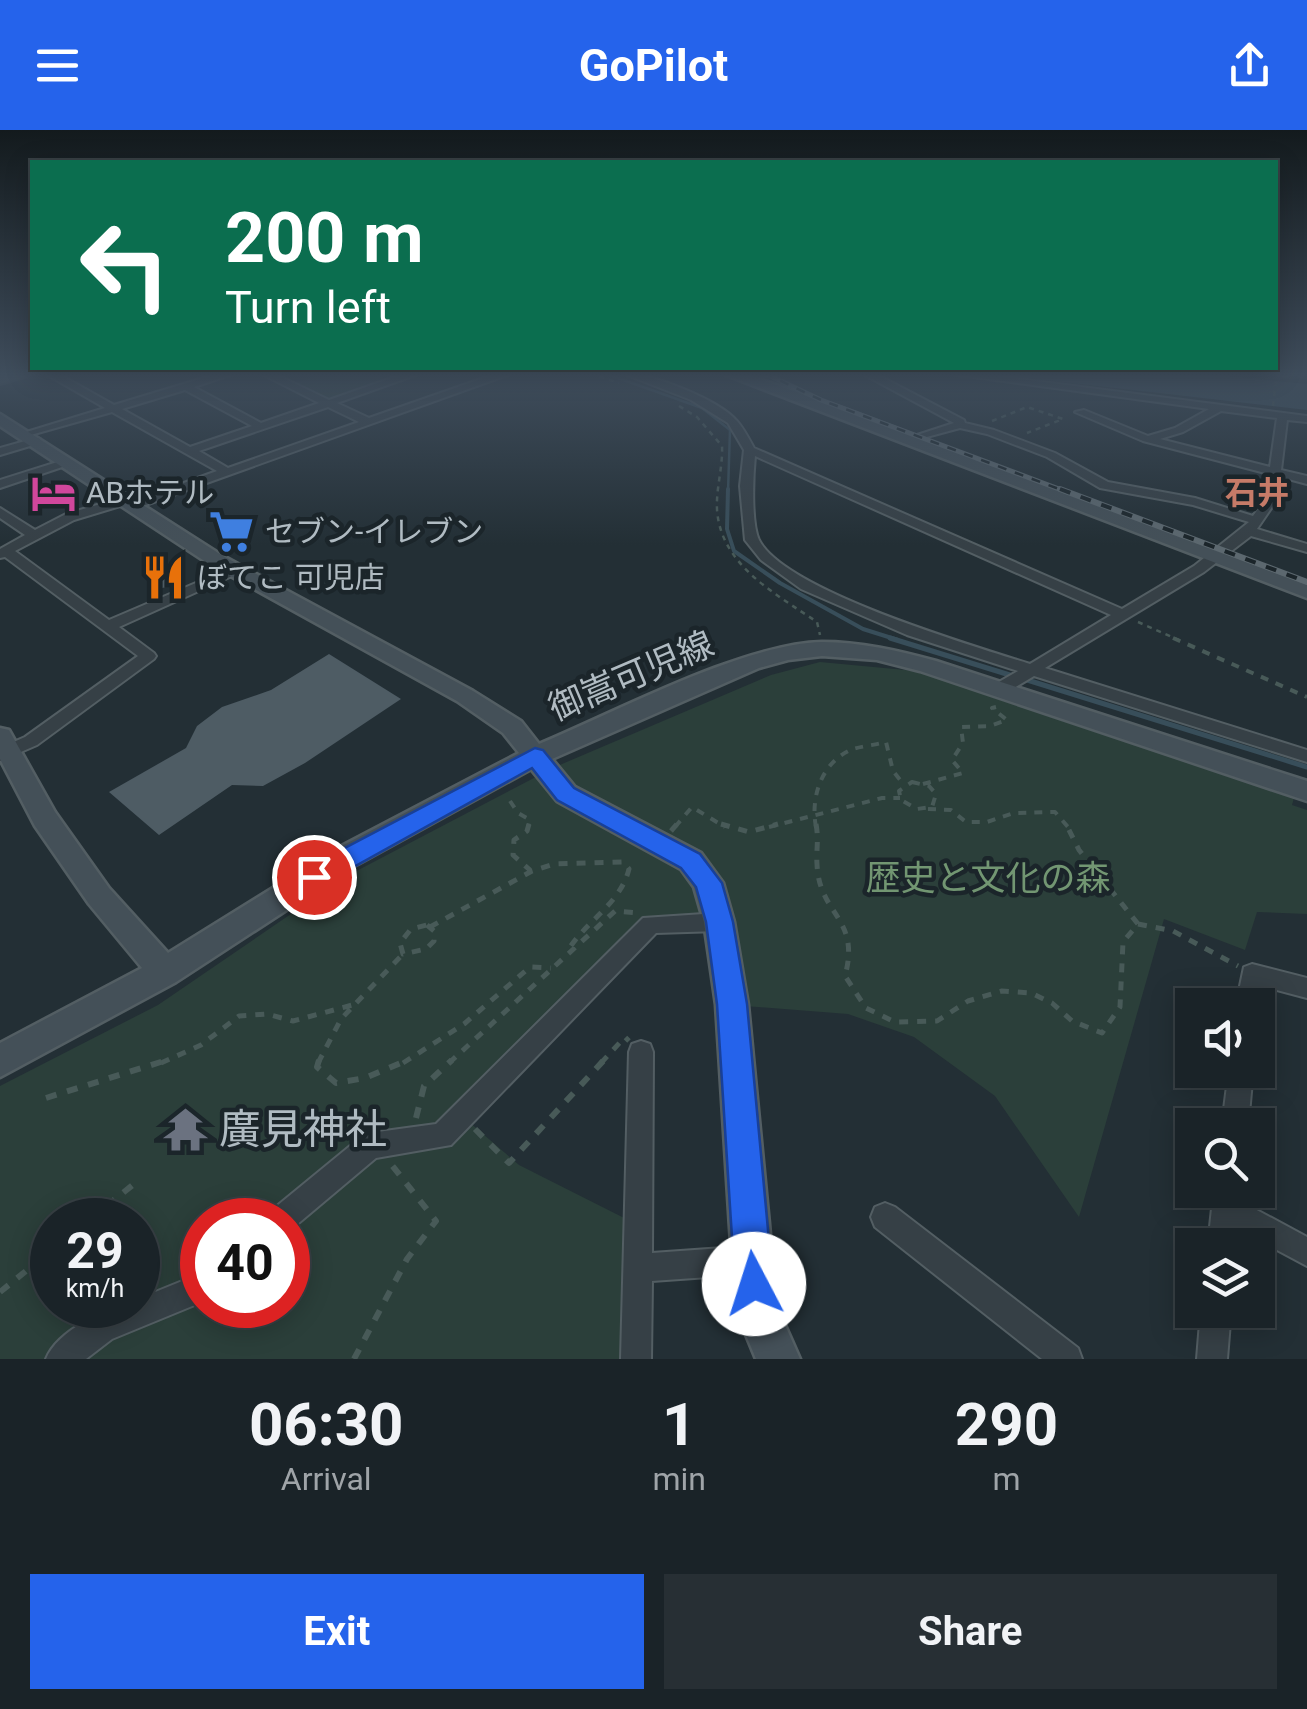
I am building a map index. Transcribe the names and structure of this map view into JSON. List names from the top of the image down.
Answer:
{
  "streets": {
    "street": ["御嵩可児線"]
  },
  "districts": ["石井"],
  "parks": ["歴史と文化の森"],
  "places": {
    "hotel": ["ABホテル"],
    "supermarket": ["セブン-イレブン"],
    "restaurant": ["ぼてこ 可児店"],
    "temple": ["廣見神社"]
  },
  "page": {
    "header": "GoPilot",
    "turn": ["200 m", "Turn left"],
    "speed": "29 km/h",
    "limit": "40",
    "eta": [
      "06:30",
      "Arrival",
      "1",
      "min",
      "290",
      "m"
    ],
    "buttons": ["Exit", "Share"]
  }
}
